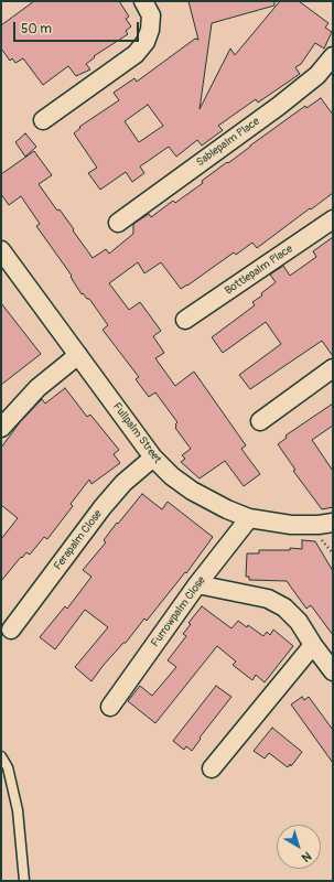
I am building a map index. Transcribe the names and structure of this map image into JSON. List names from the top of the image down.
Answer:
{
  "streets": {
    "street": [
      "Sablepalm Place",
      "Bottlepalm Place",
      "Fullpalm Street",
      "Ferapalm Close",
      "Furrowpalm Close"
    ]
  },
  "crossings": [
    ["Fullpalm Street", "Ferapalm Close"],
    ["Fullpalm Street", "Furrowpalm Close"]
  ],
  "scale_bar": "50 m",
  "north": "bottom right"
}
